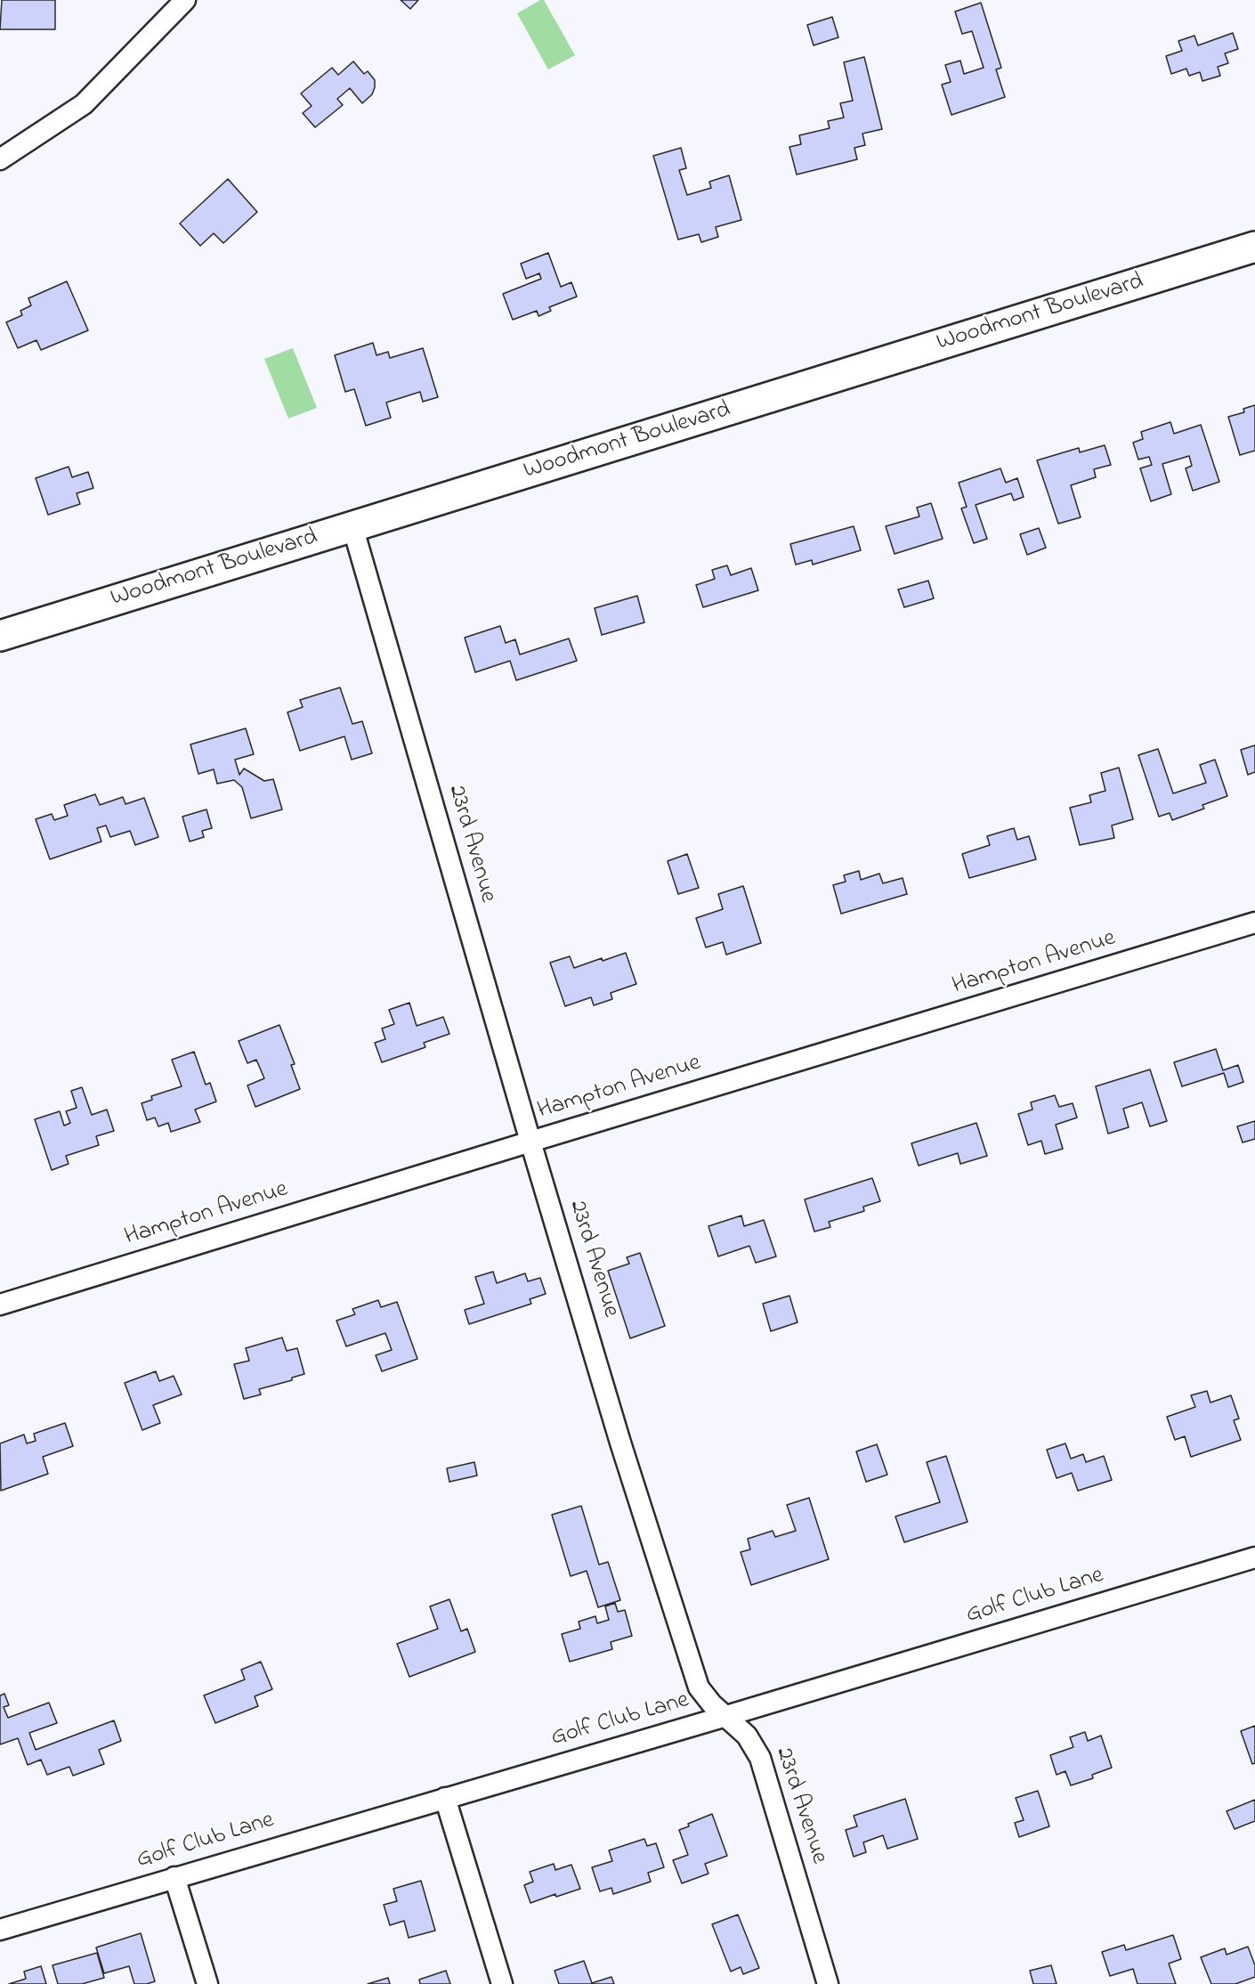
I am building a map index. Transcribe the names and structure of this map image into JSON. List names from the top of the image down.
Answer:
{
  "streets": {
    "main road": ["Woodmont Boulevard"],
    "street": ["23rd Avenue", "Hampton Avenue", "Golf Club Lane"]
  },
  "crossings": [
    ["Woodmont Boulevard", "23rd Avenue"],
    ["23rd Avenue", "Hampton Avenue"],
    ["23rd Avenue", "Golf Club Lane"]
  ]
}
